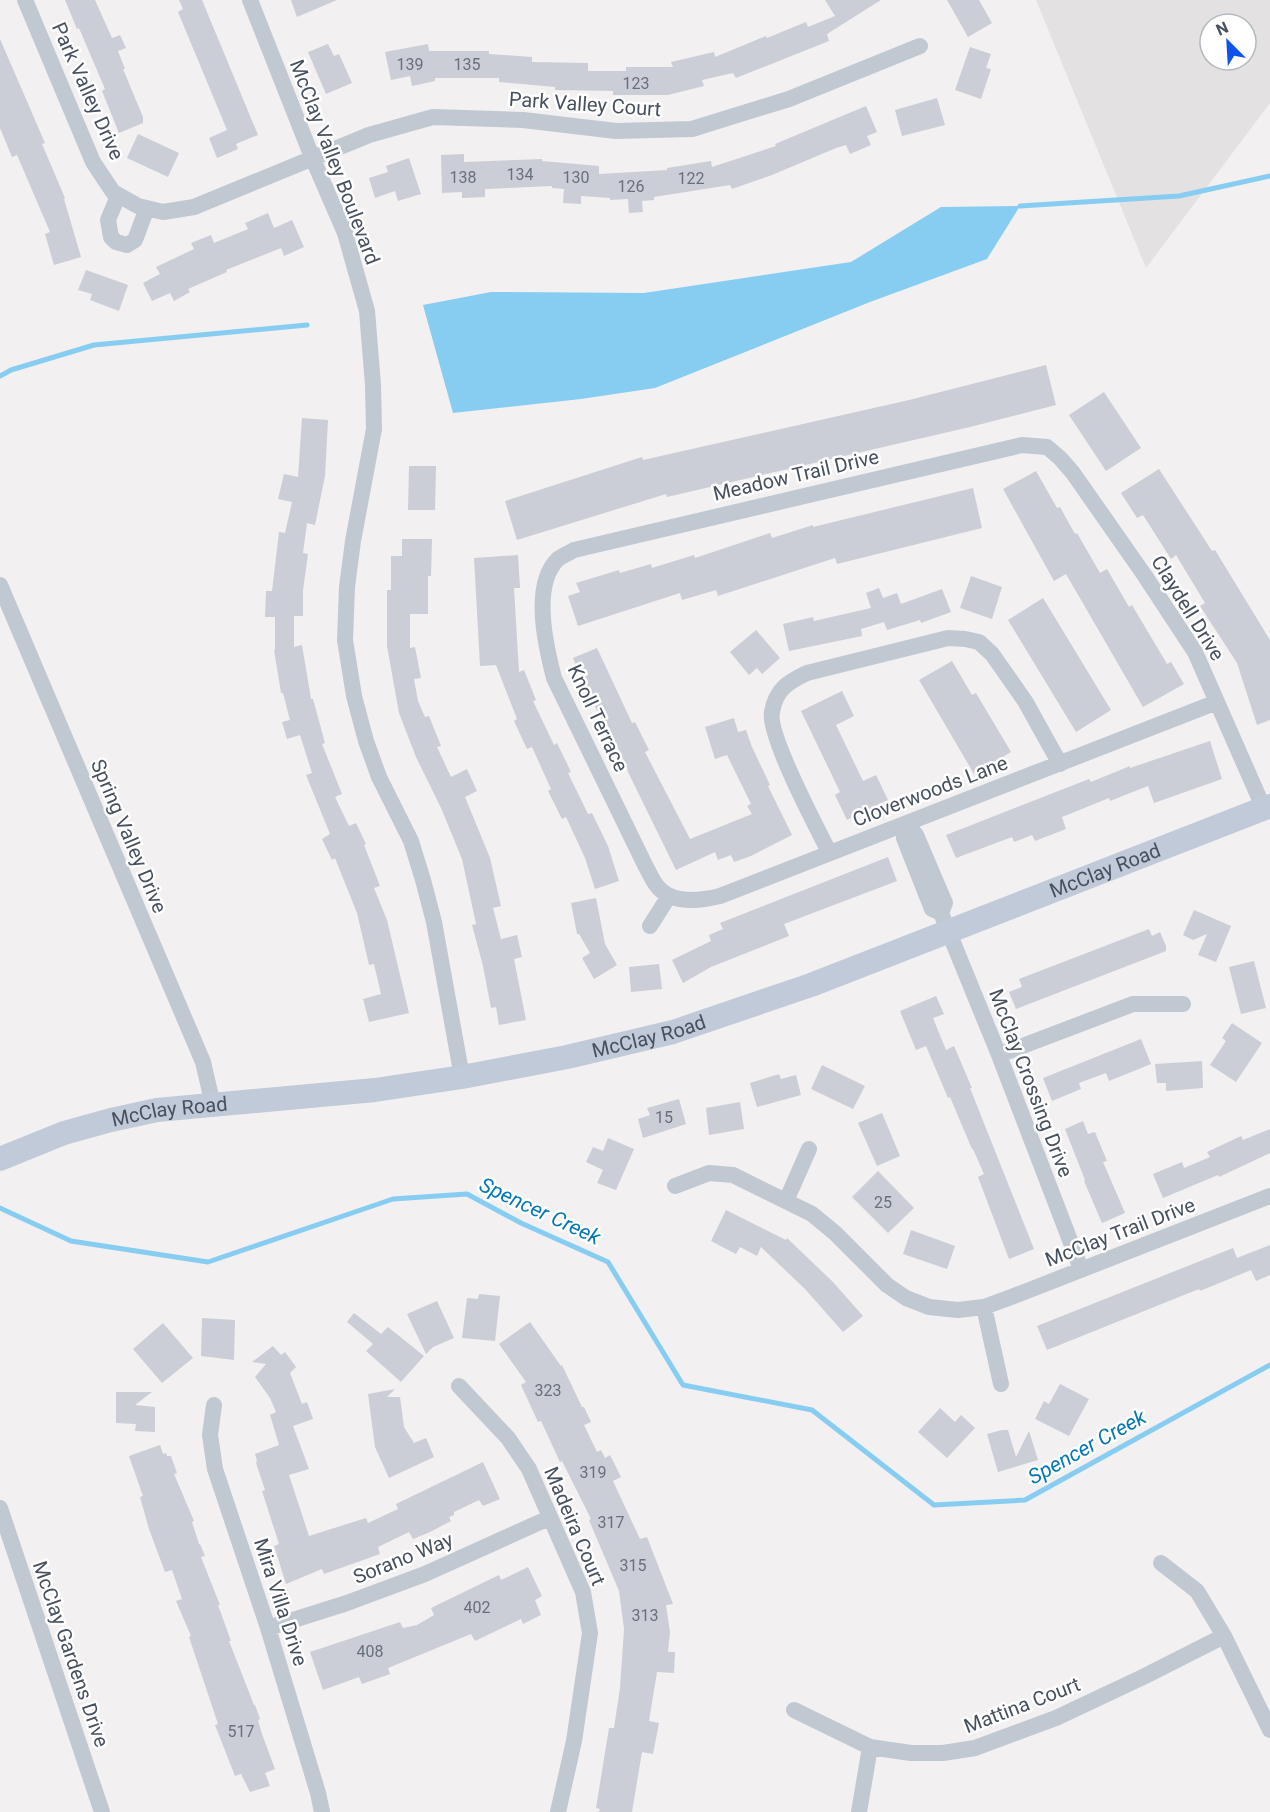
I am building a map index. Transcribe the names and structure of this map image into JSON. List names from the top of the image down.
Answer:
{
  "streets": {
    "main road": ["McClay Road"],
    "street": [
      "Park Valley Drive",
      "Park Valley Court",
      "McClay Valley Boulevard",
      "Meadow Trail Drive",
      "Claydell Drive",
      "Knoll Terrace",
      "Cloverwoods Lane",
      "Spring Valley Drive",
      "McClay Crossing Drive",
      "McClay Trail Drive",
      "Madeira Court",
      "Sorano Way",
      "Mira Villa Drive",
      "McClay Gardens Drive",
      "Mattina Court"
    ]
  },
  "crossings": [
    ["Park Valley Court", "McClay Valley Boulevard"],
    ["McClay Valley Boulevard", "McClay Road"],
    ["Meadow Trail Drive", "Claydell Drive"],
    ["Meadow Trail Drive", "Knoll Terrace"],
    ["Claydell Drive", "Cloverwoods Lane"],
    ["Claydell Drive", "McClay Road"],
    ["Knoll Terrace", "Cloverwoods Lane"],
    ["Cloverwoods Lane", "McClay Crossing Drive"],
    ["Spring Valley Drive", "McClay Road"],
    ["McClay Road", "McClay Crossing Drive"],
    ["McClay Crossing Drive", "McClay Trail Drive"],
    ["Madeira Court", "Sorano Way"],
    ["Sorano Way", "Mira Villa Drive"]
  ],
  "water": ["Spencer Creek"],
  "house_numbers": [
    "139",
    "135",
    "123",
    "134",
    "138",
    "130",
    "122",
    "126",
    "15",
    "25",
    "323",
    "319",
    "317",
    "315",
    "402",
    "313",
    "408",
    "517"
  ],
  "north": "top left"
}
